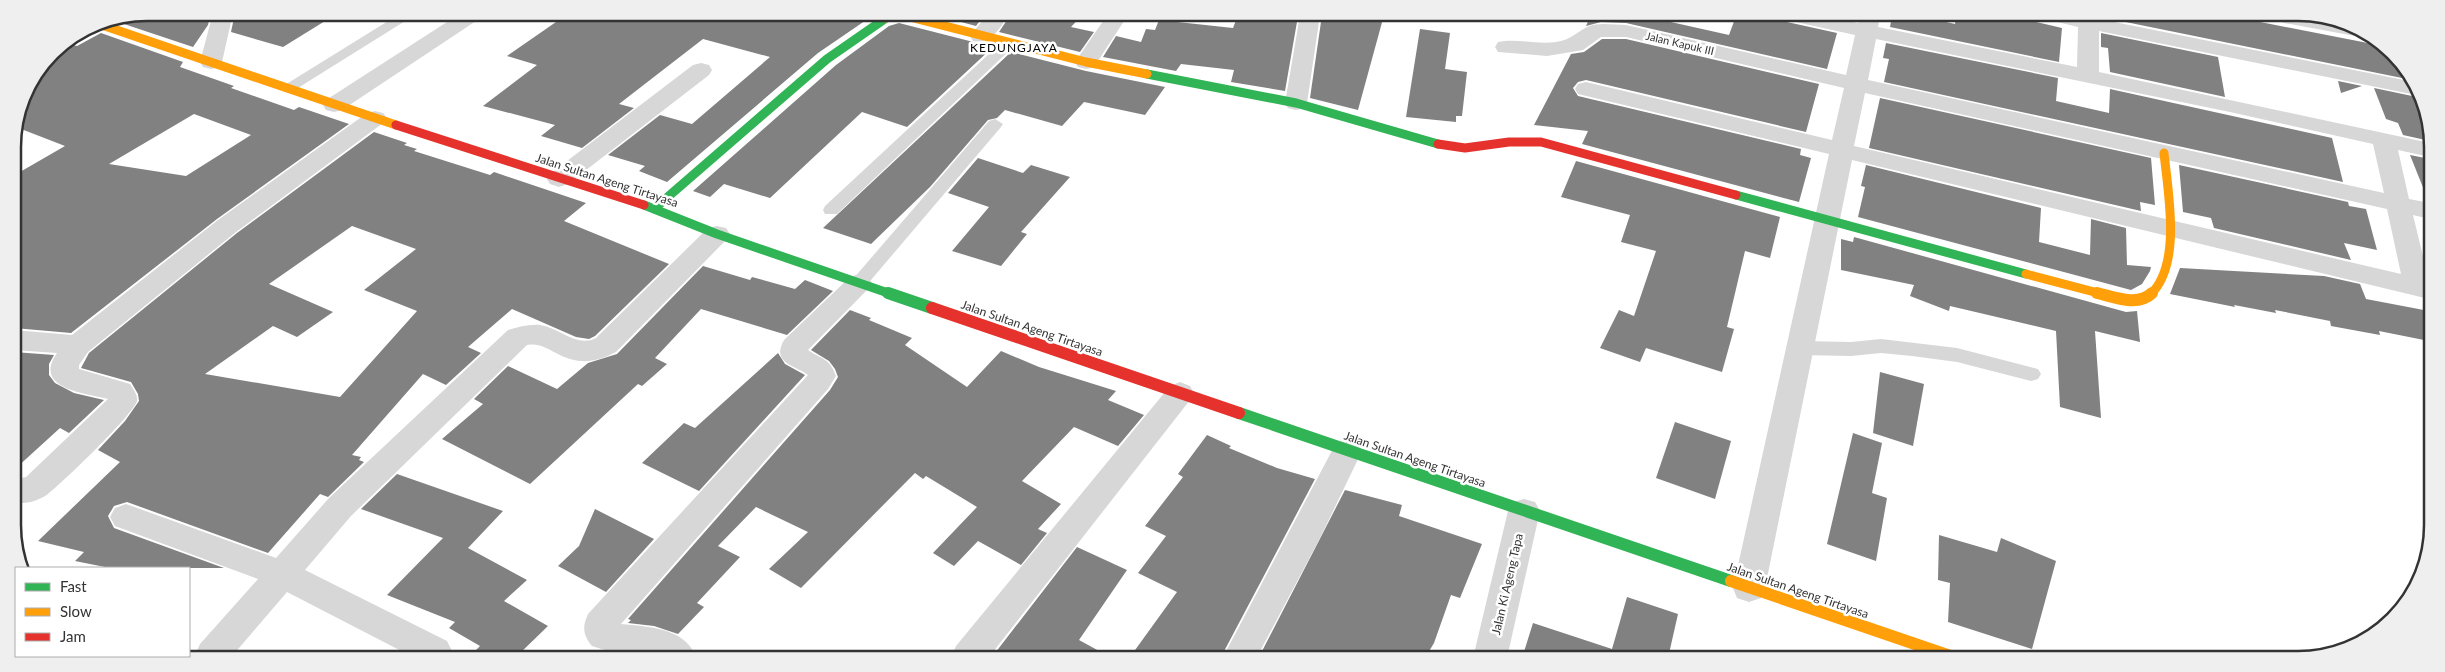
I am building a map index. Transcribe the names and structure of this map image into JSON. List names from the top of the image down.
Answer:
{
  "streets": {
    "main road": ["Jalan Sultan Ageng Tirtayasa"],
    "street": ["Jalan Kapuk III", "Jalan Ki Ageng Tapa"]
  },
  "crossings": [
    ["Jalan Sultan Ageng Tirtayasa", "Jalan Ki Ageng Tapa"]
  ],
  "districts": ["KEDUNGJAYA"],
  "legend": ["Fast", "Slow", "Jam"]
}
